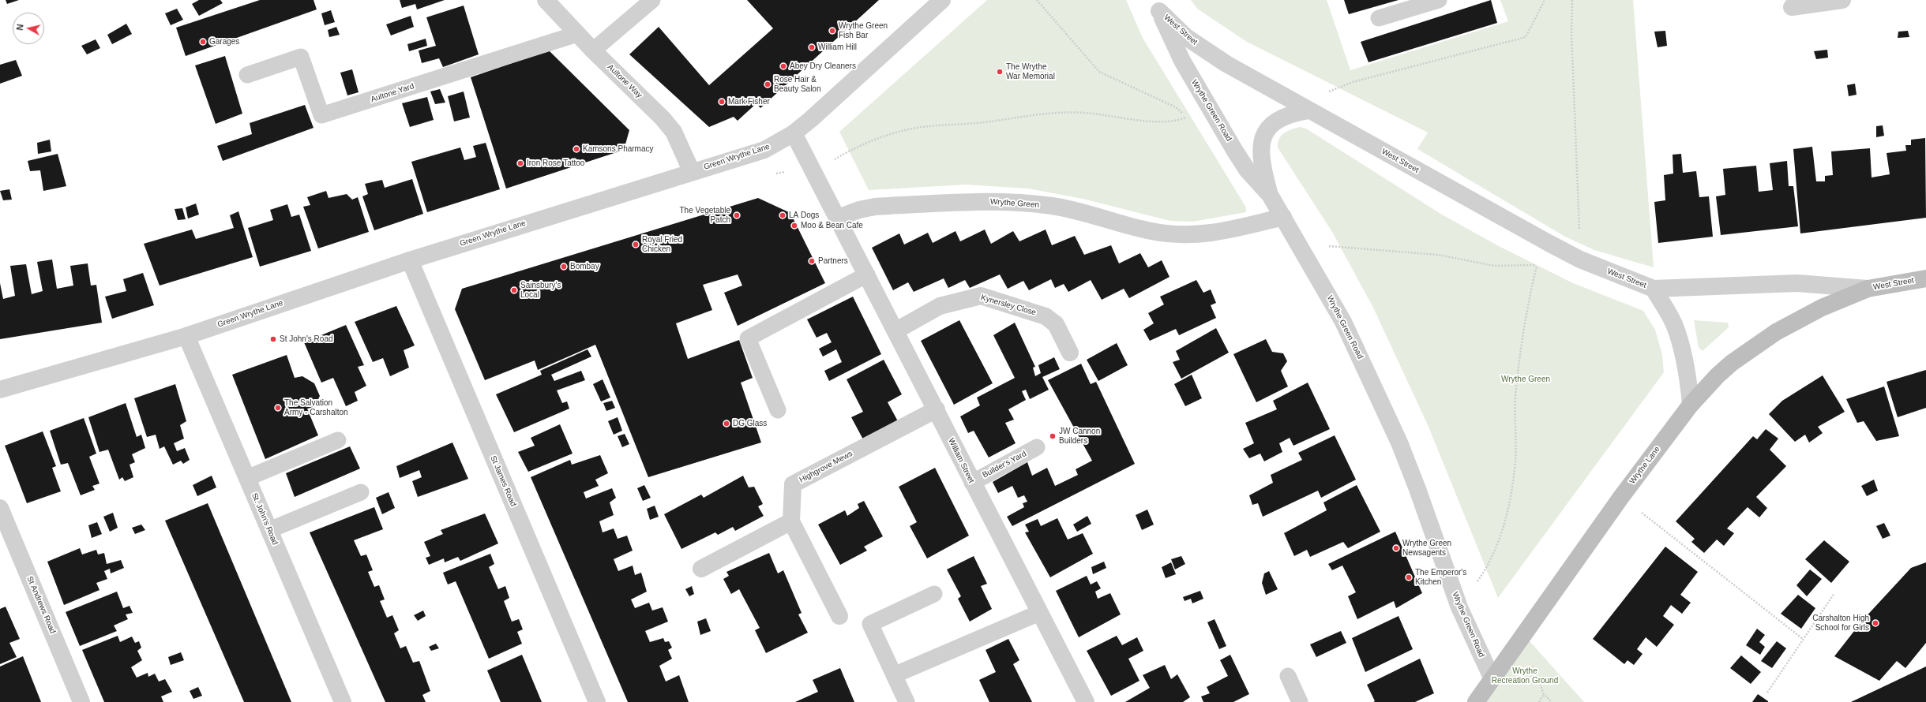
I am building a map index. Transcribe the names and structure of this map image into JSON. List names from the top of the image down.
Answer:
{
  "streets": {
    "main road": ["West Street", "Wrythe Lane"],
    "street": [
      "Aultone Way",
      "Wrythe Green Road",
      "Green Wrythe Lane",
      "Wrythe Green",
      "Kynersley Close",
      "William Street",
      "Highgrove Mews",
      "St James Road",
      "St. John's Road",
      "St Andrews Road"
    ],
    "lane": ["Aultone Yard", "Builder's Yard"]
  },
  "crossings": [
    ["West Street", "Wrythe Green Road"],
    ["West Street", "Wrythe Lane"],
    ["Aultone Way", "Aultone Yard"],
    ["Aultone Way", "Green Wrythe Lane"],
    ["Wrythe Green Road", "Wrythe Green"],
    ["Wrythe Green Road", "Wrythe Lane"],
    ["Green Wrythe Lane", "St James Road"],
    ["Green Wrythe Lane", "St. John's Road"],
    ["Wrythe Green", "William Street"],
    ["Kynersley Close", "William Street"],
    ["William Street", "Builder's Yard"],
    ["William Street", "Highgrove Mews"]
  ],
  "parks": ["Wrythe Green", "Wrythe Recreation Ground"],
  "places": [
    "Wrythe Green Fish Bar",
    "Garages",
    "William Hill",
    "Abey Dry Cleaners",
    "The Wrythe War Memorial",
    "Rose Hair & Beauty Salon",
    "Mark Fisher",
    "Kamsons Pharmacy",
    "Iron Rose Tattoo",
    "The Vegetable Patch",
    "LA Dogs",
    "Moo & Bean Cafe",
    "Royal Fried Chicken",
    "Partners",
    "Bombay",
    "Sainsbury's Local",
    "St John's Road",
    "The Salvation Army - Carshalton",
    "DG Glass",
    "JW Cannon Builders",
    "Wrythe Green Newsagents",
    "The Emperor's Kitchen",
    "Carshalton High School for Girls"
  ],
  "north": "left"
}
